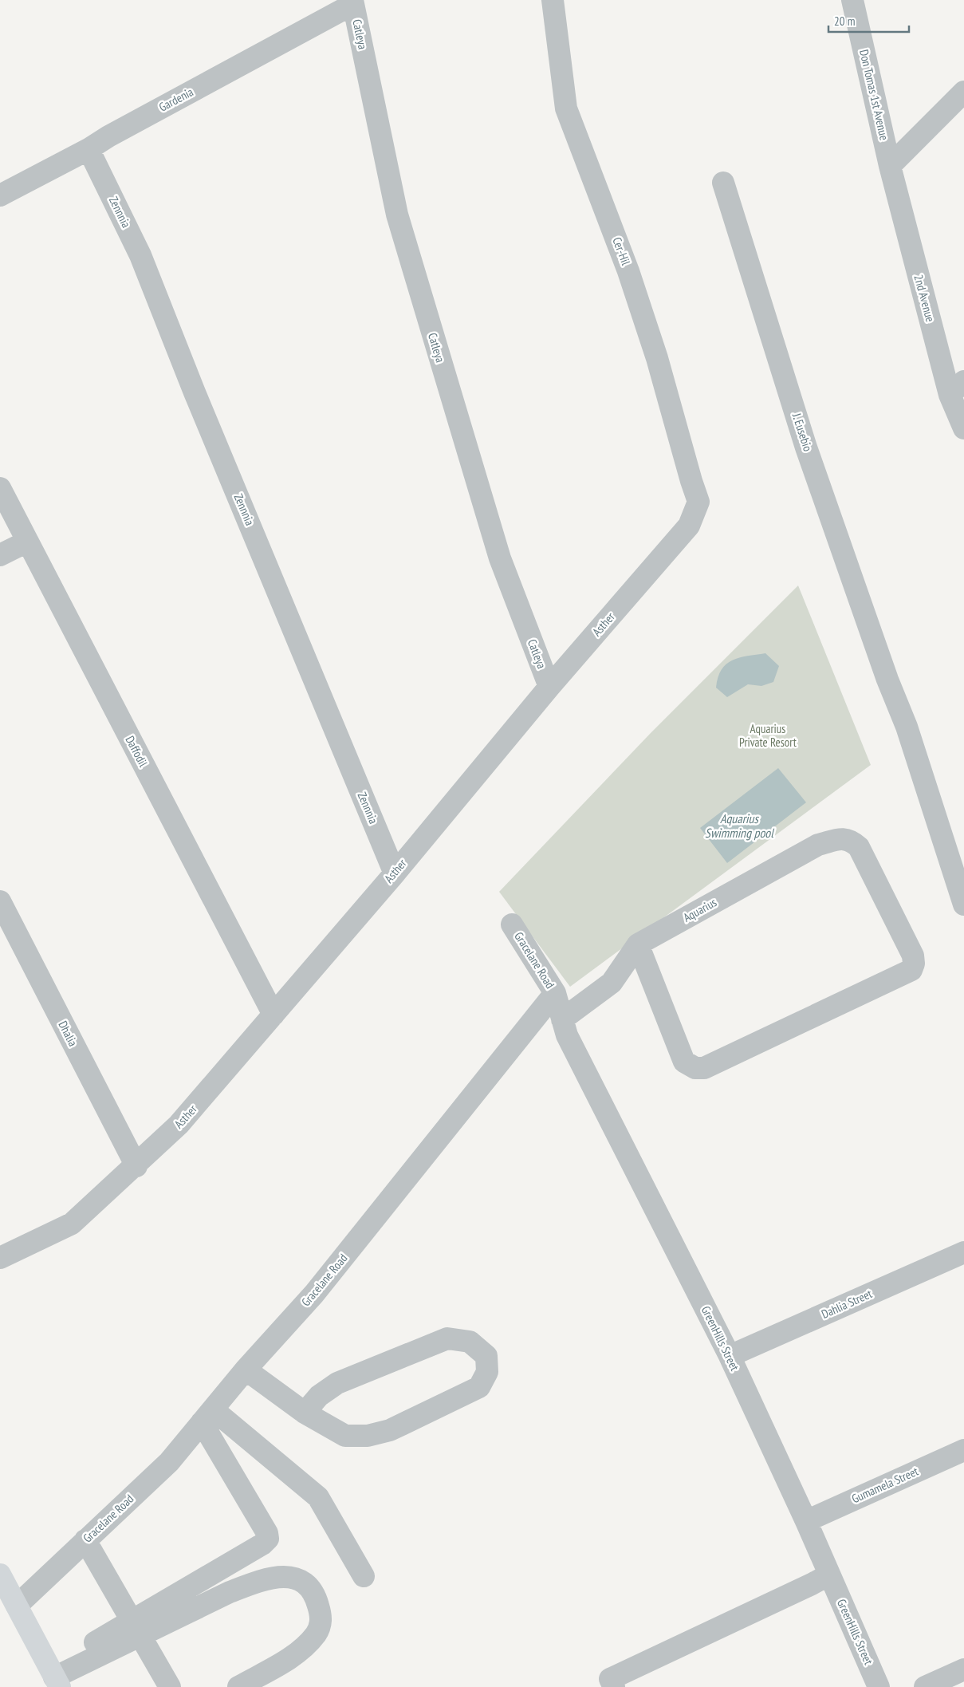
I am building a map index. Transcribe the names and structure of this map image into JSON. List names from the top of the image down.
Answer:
{
  "streets": {
    "street": [
      "Catleya",
      "Don Tomas 1st Avenue",
      "Gardenia",
      "Zennnia",
      "Cer-Hil",
      "2nd Avenue",
      "J. Eusebio",
      "Asther",
      "Daffodil",
      "Aquarius",
      "Gracelane Road",
      "Dhalia",
      "Dahlia Street",
      "GreenHills Street",
      "Gumamela Street"
    ]
  },
  "crossings": [
    ["Catleya", "Gardenia"],
    ["Catleya", "Asther"],
    ["Don Tomas 1st Avenue", "2nd Avenue"],
    ["Gardenia", "Zennnia"],
    ["Zennnia", "Asther"],
    ["Cer-Hil", "Asther"],
    ["Asther", "Daffodil"],
    ["Asther", "Dhalia"],
    ["Aquarius", "GreenHills Street"],
    ["Gracelane Road", "GreenHills Street"],
    ["Dahlia Street", "GreenHills Street"],
    ["GreenHills Street", "Gumamela Street"]
  ],
  "water": ["Aquarius Swimming pool"],
  "parks": ["Aquarius Private Resort"],
  "scale_bar": "20 m"
}
